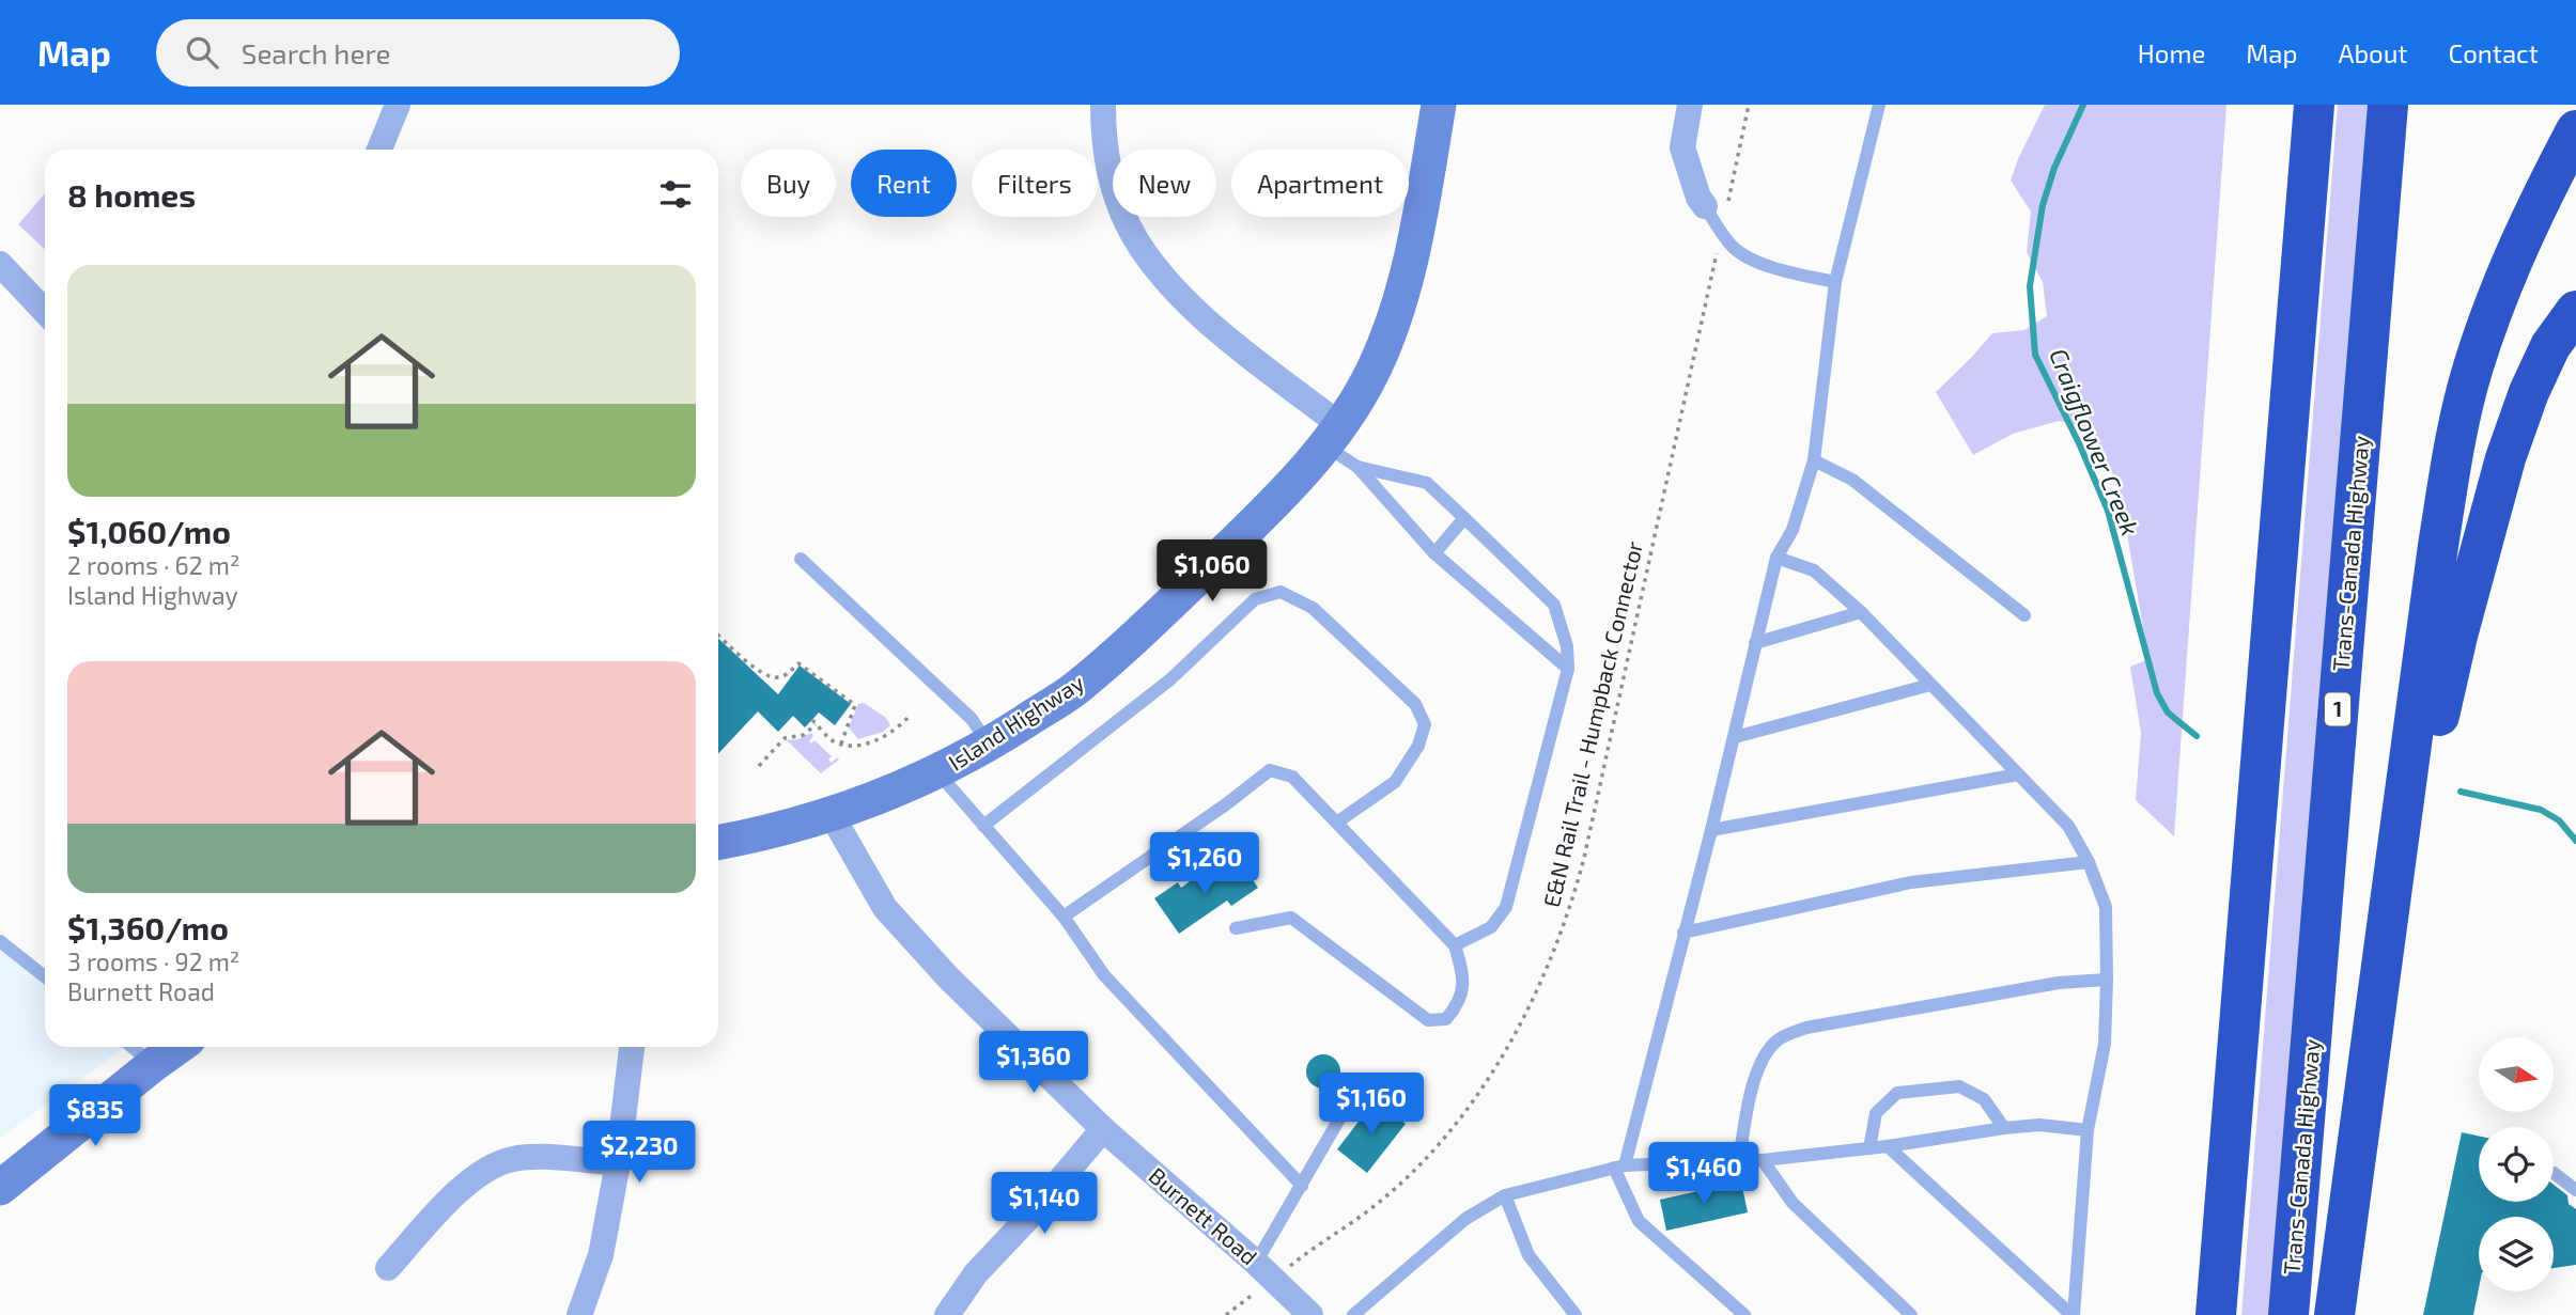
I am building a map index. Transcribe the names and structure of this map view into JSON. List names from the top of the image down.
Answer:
{
  "streets": {
    "highway": ["Trans-Canada Highway", "1"],
    "main road": ["Island Highway"],
    "street": ["Burnett Road"],
    "path": ["E&N Rail Trail - Humpback Connector"]
  },
  "crossings": [
    ["Island Highway", "Burnett Road"],
    ["E&N Rail Trail - Humpback Connector", "Burnett Road"]
  ],
  "water": ["Craigflower Creek"],
  "north": "right",
  "page": {
    "header": "Map",
    "search": "Search here",
    "nav": [
      "Home",
      "Map",
      "About",
      "Contact"
    ],
    "chip": [
      "Buy",
      "Rent",
      "Filters",
      "New",
      "Apartment"
    ],
    "heading": "8 homes",
    "list": [
      {
        "name": "$1,060/mo",
        "note": "2 rooms · 62 m² · Island Highway"
      },
      {
        "name": "$1,360/mo",
        "note": "3 rooms · 92 m² · Burnett Road"
      }
    ],
    "price": [
      "$1,060",
      "$1,260",
      "$1,360",
      "$1,160",
      "$835",
      "$2,230",
      "$1,460",
      "$1,140"
    ]
  }
}
